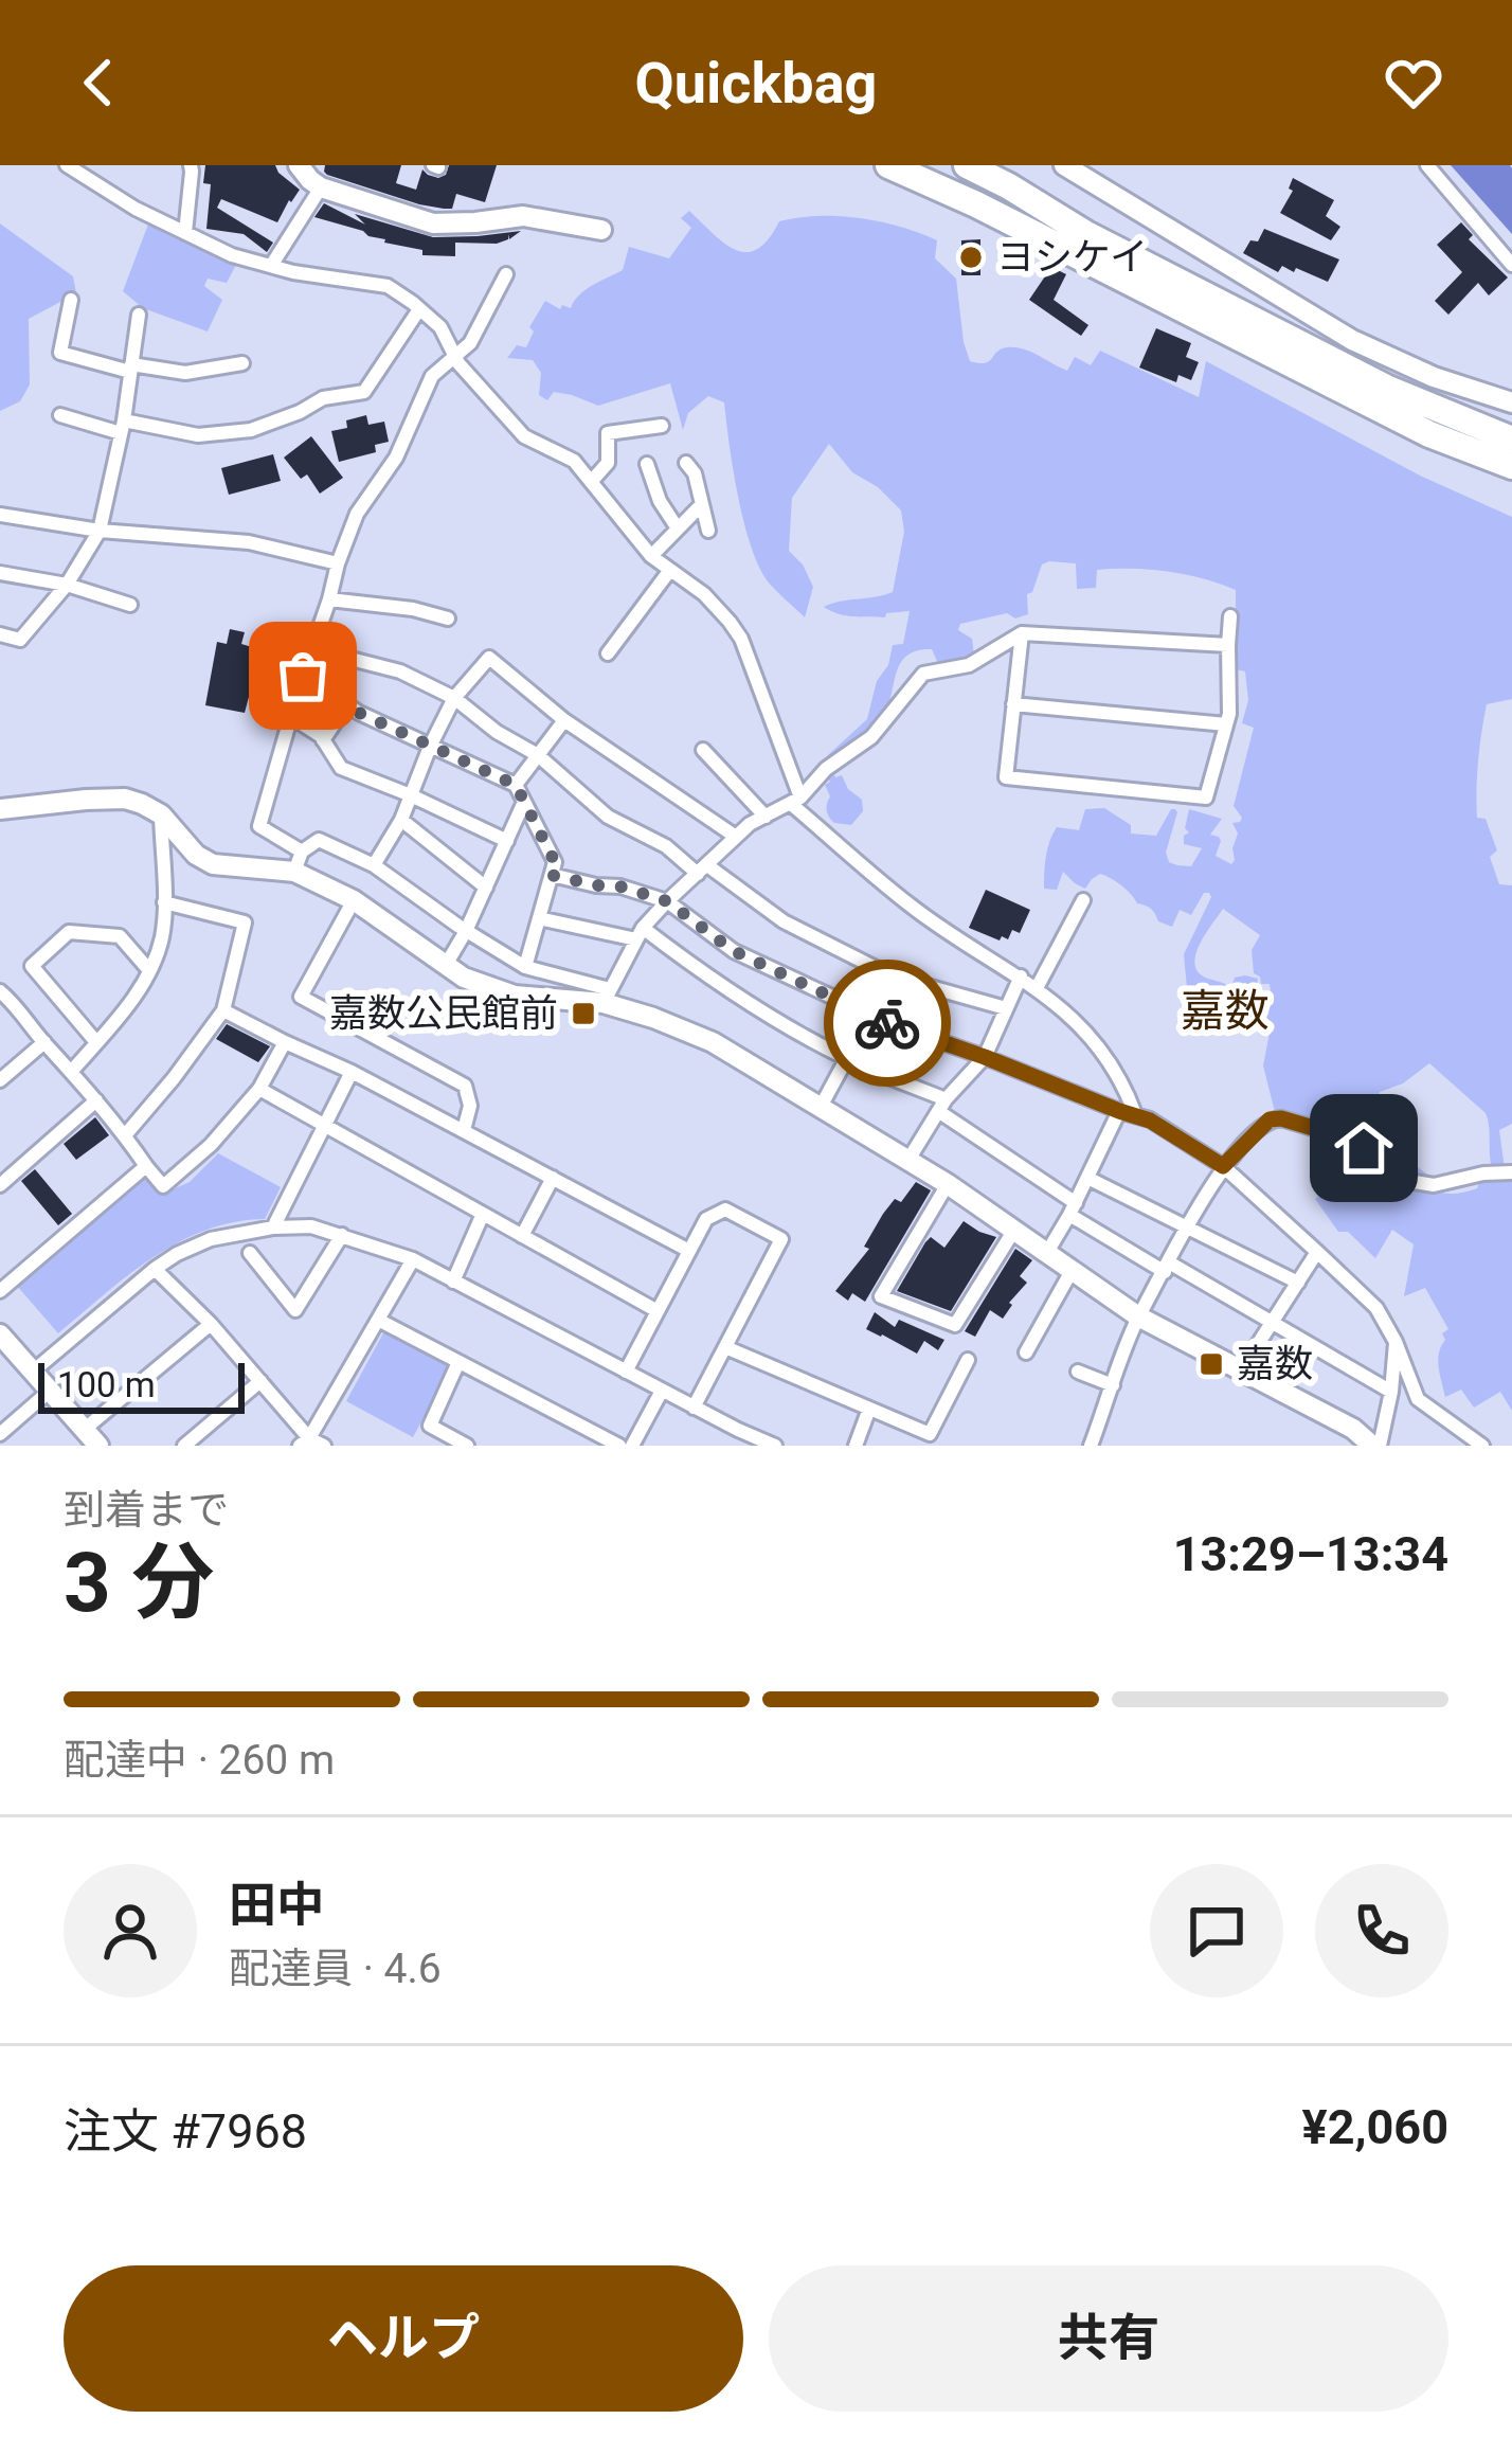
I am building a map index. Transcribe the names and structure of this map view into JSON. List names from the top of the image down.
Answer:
{
  "districts": ["嘉数"],
  "places": {
    "other": ["ヨシケイ"],
    "transit": ["嘉数公民館前", "嘉数"]
  },
  "scale_bar": "100 m",
  "page": {
    "header": "Quickbag",
    "scale": "100 m",
    "heading": ["3 分", "到着まで", "13:29–13:34"],
    "panel": [
      "田中",
      "配達員 · 4.6",
      "注文 #7968",
      "¥2,060"
    ],
    "bar": "配達中 · 260 m",
    "buttons": ["ヘルプ", "共有"]
  }
}
